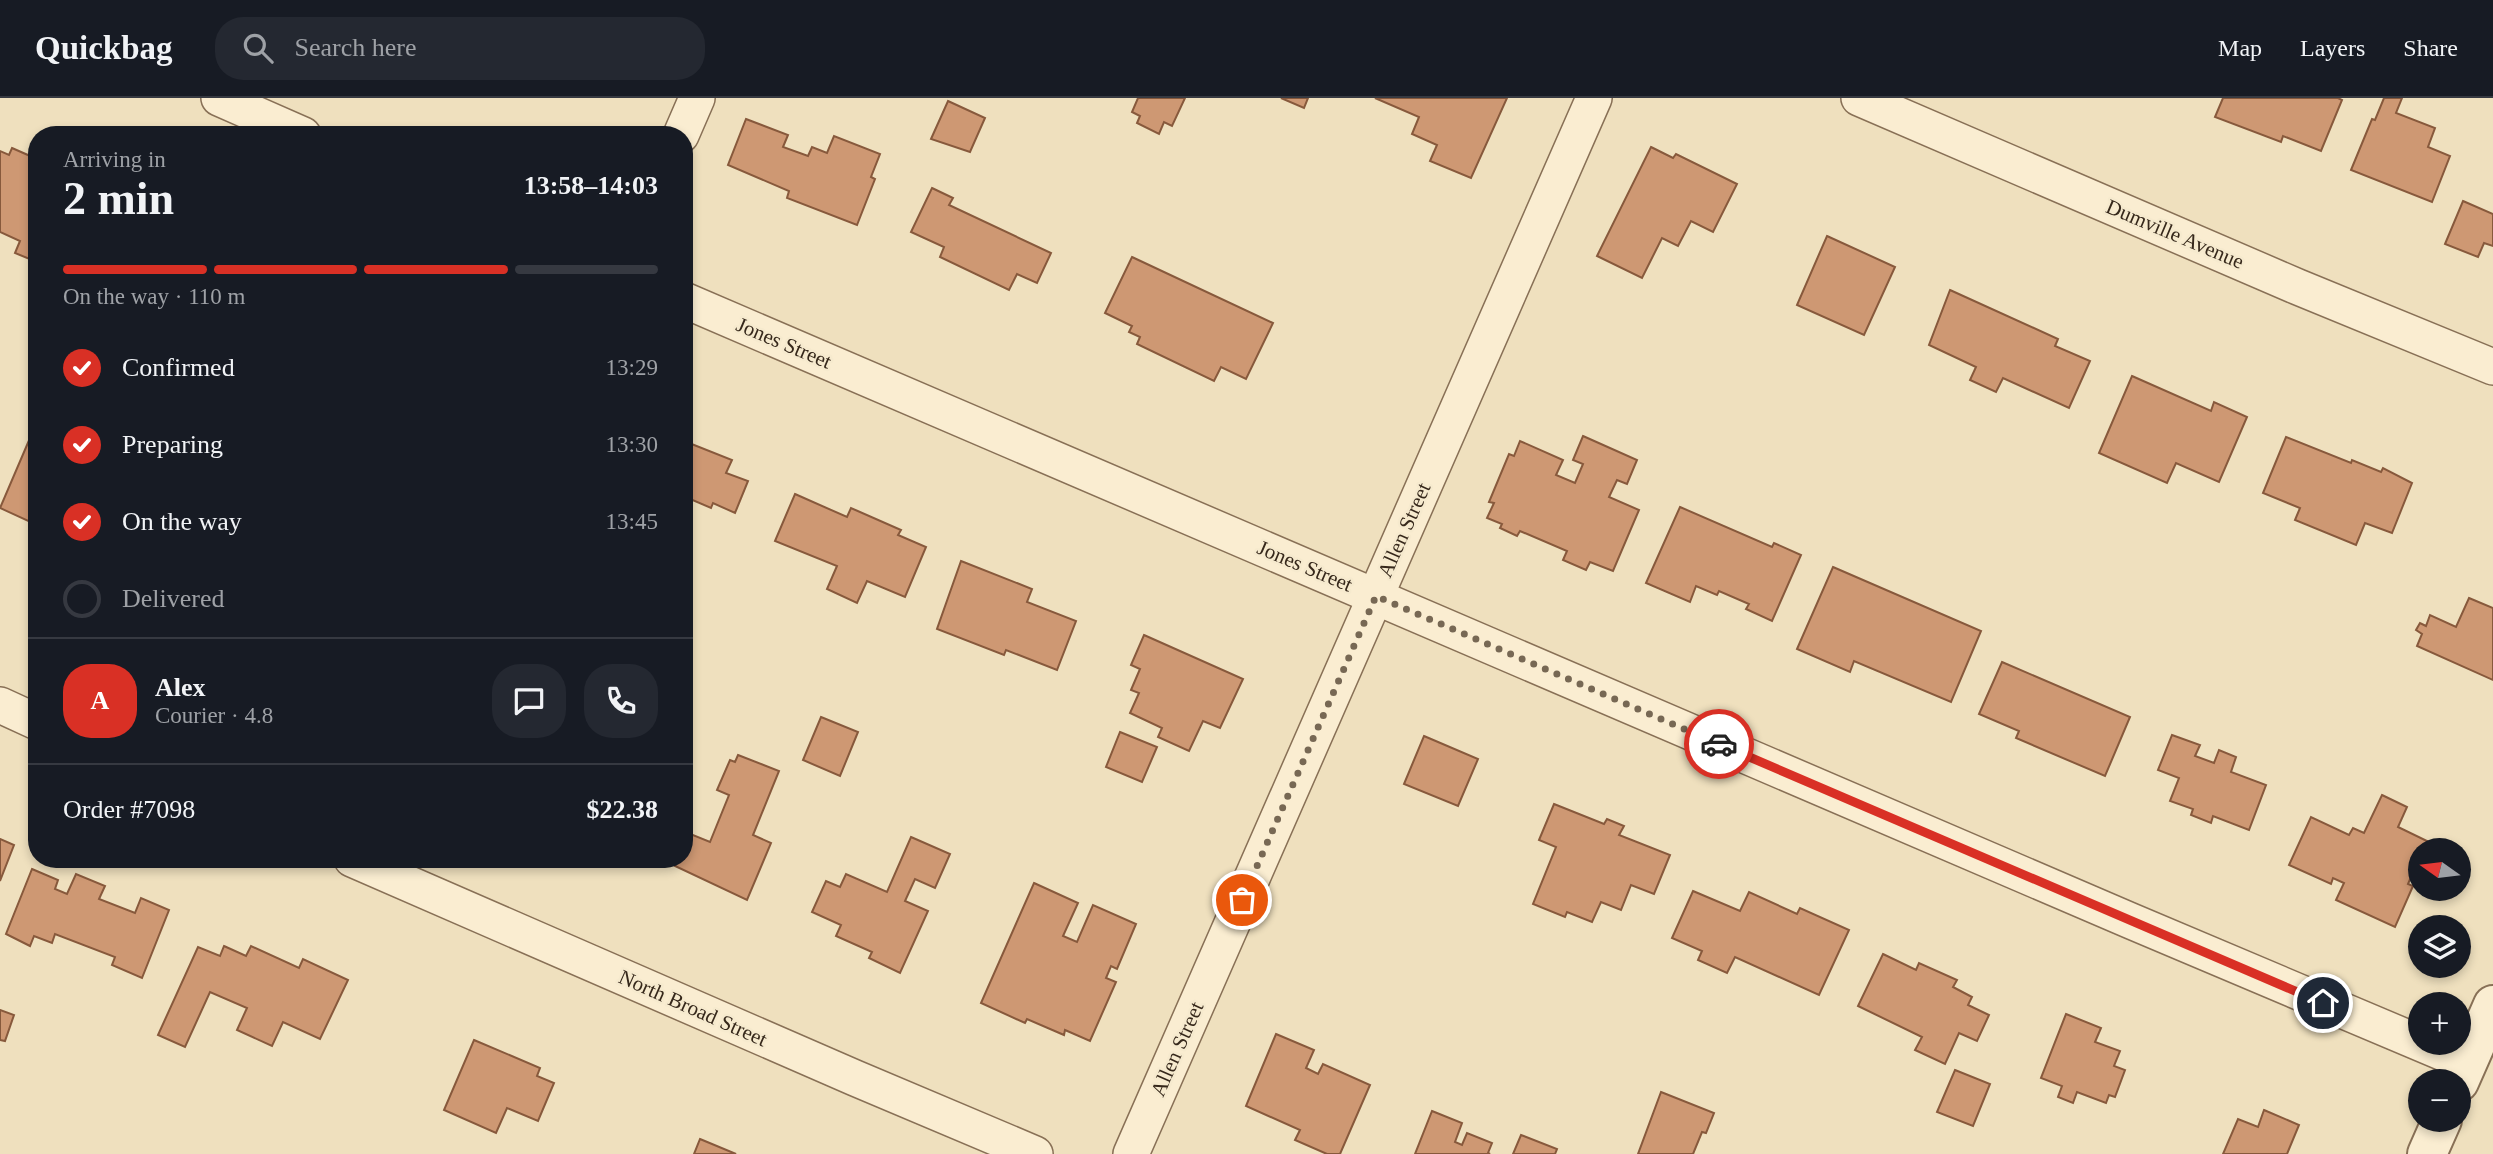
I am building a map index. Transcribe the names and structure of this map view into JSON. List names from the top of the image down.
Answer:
{
  "streets": {
    "street": [
      "Dumville Avenue",
      "Jones Street",
      "Allen Street",
      "North Broad Street"
    ]
  },
  "crossings": [
    ["Jones Street", "Allen Street"]
  ],
  "north": "left",
  "page": {
    "header": "Quickbag",
    "search": "Search here",
    "nav": ["Map", "Layers", "Share"],
    "heading": ["2 min", "Arriving in", "13:58–14:03"],
    "panel": [
      "Alex",
      "Courier · 4.8",
      "Order #7098",
      "$22.38"
    ],
    "bar": "On the way · 110 m",
    "list": [
      ["Confirmed", "13:29"],
      ["Preparing", "13:30"],
      ["On the way", "13:45"],
      "Delivered"
    ],
    "round": "A",
    "map_buttons": ["+", "−"]
  }
}
